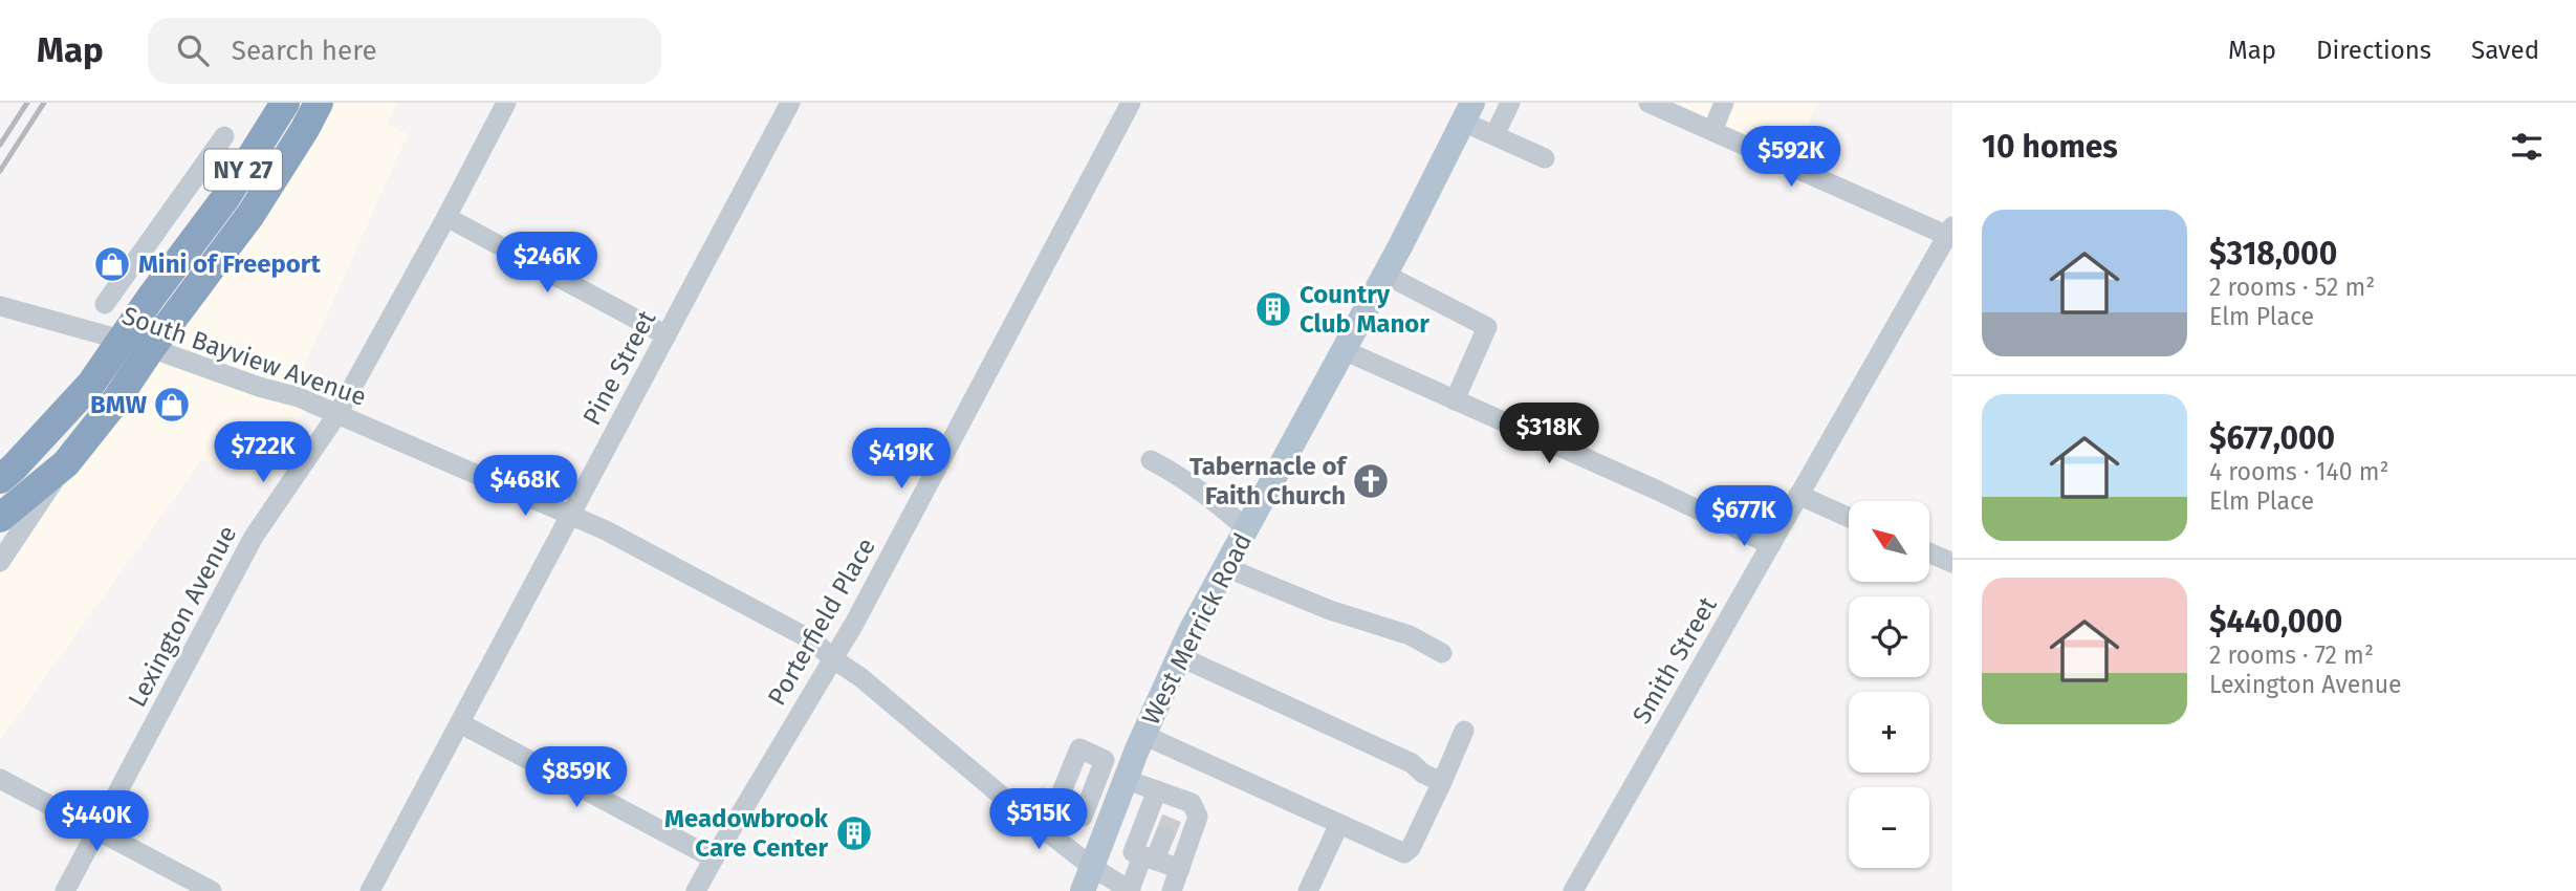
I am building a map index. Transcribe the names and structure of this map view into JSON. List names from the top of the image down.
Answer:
{
  "streets": {
    "highway": ["NY 27"],
    "main road": ["West Merrick Road"],
    "street": [
      "South Bayview Avenue",
      "Pine Street",
      "Lexington Avenue",
      "Porterfield Place",
      "Smith Street"
    ]
  },
  "crossings": [
    ["NY 27", "South Bayview Avenue"],
    ["South Bayview Avenue", "Pine Street"],
    ["South Bayview Avenue", "Lexington Avenue"],
    ["South Bayview Avenue", "Porterfield Place"],
    ["South Bayview Avenue", "West Merrick Road"]
  ],
  "places": {
    "shop": ["Mini of Freeport", "BMW"],
    "building": ["Country Club Manor", "Meadowbrook Care Center"],
    "church": ["Tabernacle of Faith Church"]
  },
  "north": "top left",
  "page": {
    "header": "Map",
    "search": "Search here",
    "nav": ["Map", "Directions", "Saved"],
    "heading": "10 homes",
    "price": [
      "$592K",
      "$246K",
      "$318K",
      "$722K",
      "$419K",
      "$468K",
      "$677K",
      "$859K",
      "$515K",
      "$440K"
    ],
    "list": [
      {
        "name": "$318,000",
        "note": "2 rooms · 52 m² · Elm Place"
      },
      {
        "name": "$677,000",
        "note": "4 rooms · 140 m² · Elm Place"
      },
      {
        "name": "$440,000",
        "note": "2 rooms · 72 m² · Lexington Avenue"
      }
    ],
    "map_buttons": ["+", "−"]
  }
}
